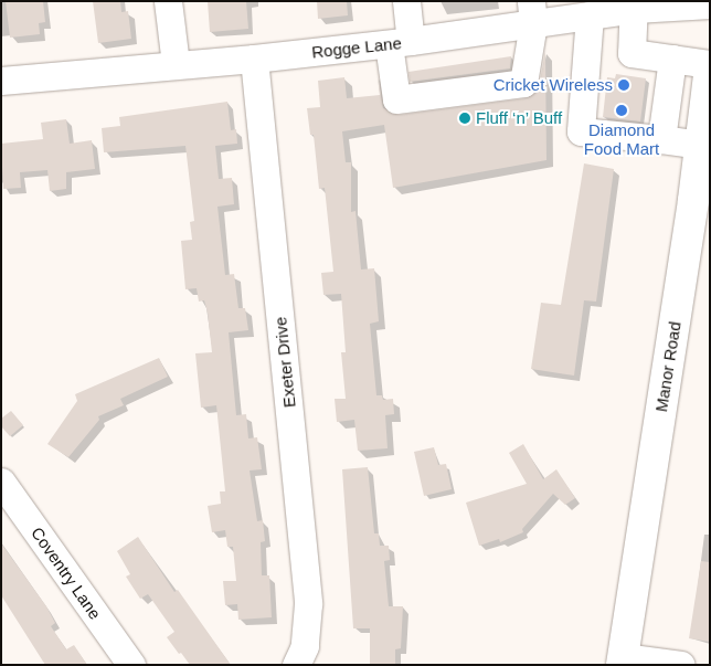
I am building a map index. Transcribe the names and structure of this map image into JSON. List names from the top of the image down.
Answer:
{
  "streets": {
    "main road": ["Manor Road"],
    "street": ["Rogge Lane", "Exeter Drive", "Coventry Lane"]
  },
  "crossings": [
    ["Rogge Lane", "Exeter Drive"]
  ],
  "places": ["Cricket Wireless", "Diamond Food Mart", "Fluff ‘n’ Buff"]
}
